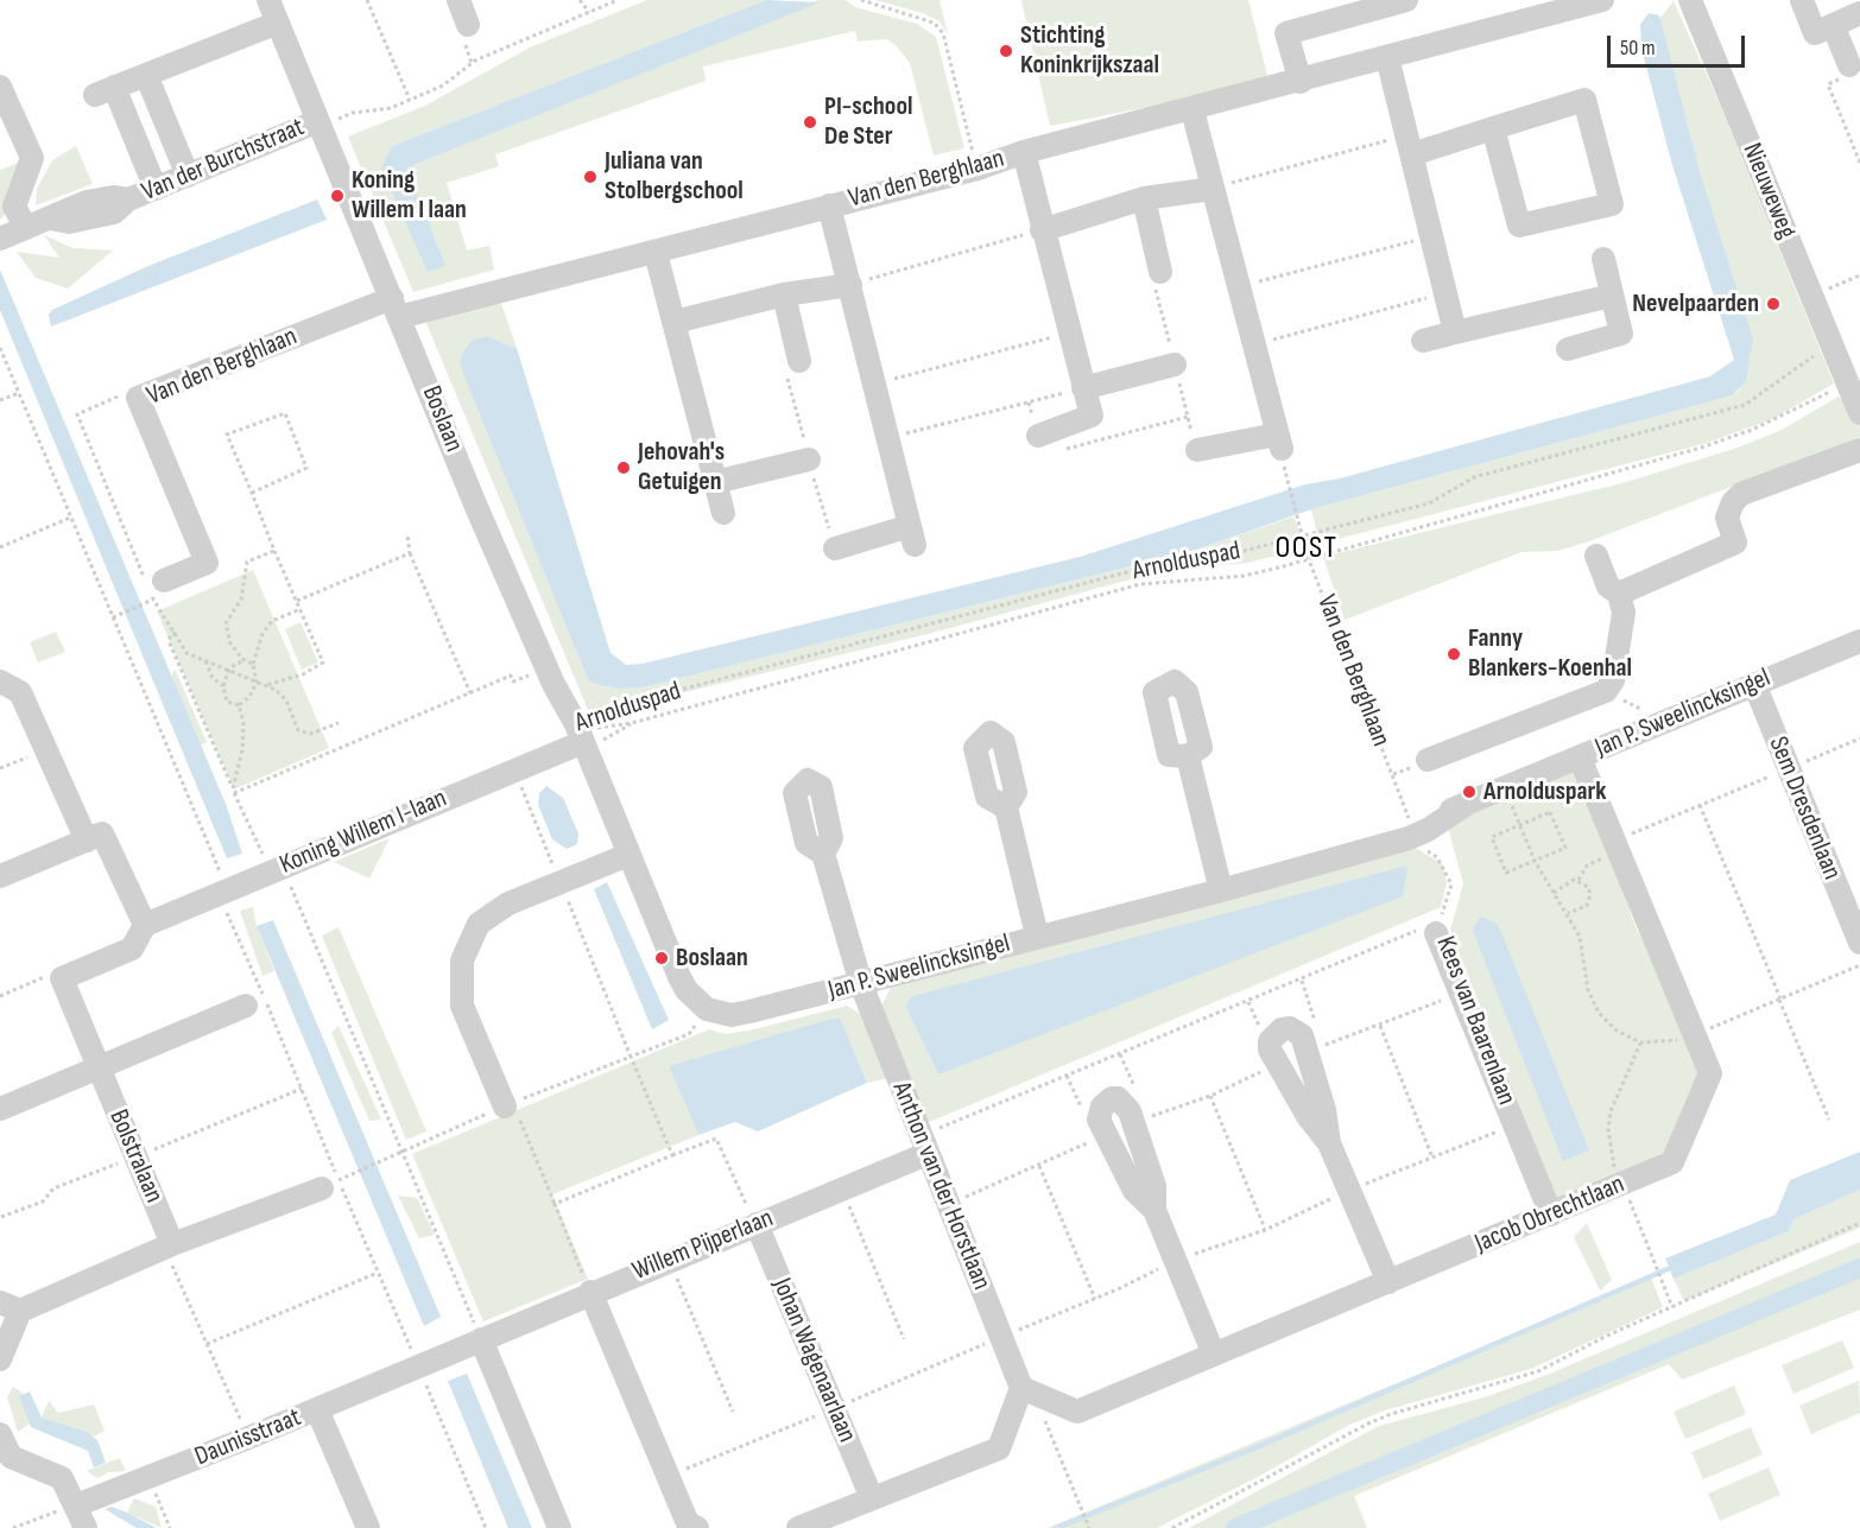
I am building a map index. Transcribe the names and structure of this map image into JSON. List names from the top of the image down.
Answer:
{
  "streets": {
    "street": [
      "Van der Burchstraat",
      "Van den Berghlaan",
      "Nieuweweg",
      "Boslaan",
      "Jan P. Sweelincksingel",
      "Sem Dresdenlaan",
      "Koning Willem I-laan",
      "Kees van Baarenlaan",
      "Bolstralaan",
      "Anthon van der Horstlaan",
      "Jacob Obrechtlaan",
      "Willem Pijperlaan",
      "Johan Wagenaarlaan",
      "Daunisstraat"
    ],
    "path": ["Arnolduspad"]
  },
  "crossings": [
    ["Van der Burchstraat", "Boslaan"],
    ["Van den Berghlaan", "Boslaan"],
    ["Van den Berghlaan", "Arnolduspad"],
    ["Van den Berghlaan", "Jan P. Sweelincksingel"],
    ["Van den Berghlaan", "Kees van Baarenlaan"],
    ["Nieuweweg", "Arnolduspad"],
    ["Boslaan", "Arnolduspad"],
    ["Boslaan", "Koning Willem I-laan"],
    ["Arnolduspad", "Koning Willem I-laan"],
    ["Jan P. Sweelincksingel", "Sem Dresdenlaan"],
    ["Jan P. Sweelincksingel", "Kees van Baarenlaan"],
    ["Jan P. Sweelincksingel", "Anthon van der Horstlaan"],
    ["Jan P. Sweelincksingel", "Jacob Obrechtlaan"],
    ["Kees van Baarenlaan", "Jacob Obrechtlaan"],
    ["Anthon van der Horstlaan", "Jacob Obrechtlaan"],
    ["Anthon van der Horstlaan", "Willem Pijperlaan"],
    ["Willem Pijperlaan", "Johan Wagenaarlaan"],
    ["Willem Pijperlaan", "Daunisstraat"]
  ],
  "districts": ["OOST"],
  "places": [
    "Stichting Koninkrijkszaal",
    "PI-school De Ster",
    "Juliana van Stolbergschool",
    "Koning Willem I laan",
    "Nevelpaarden",
    "Jehovah's Getuigen",
    "Fanny Blankers-Koenhal",
    "Arnolduspark",
    "Boslaan"
  ],
  "scale_bar": "50 m"
}
